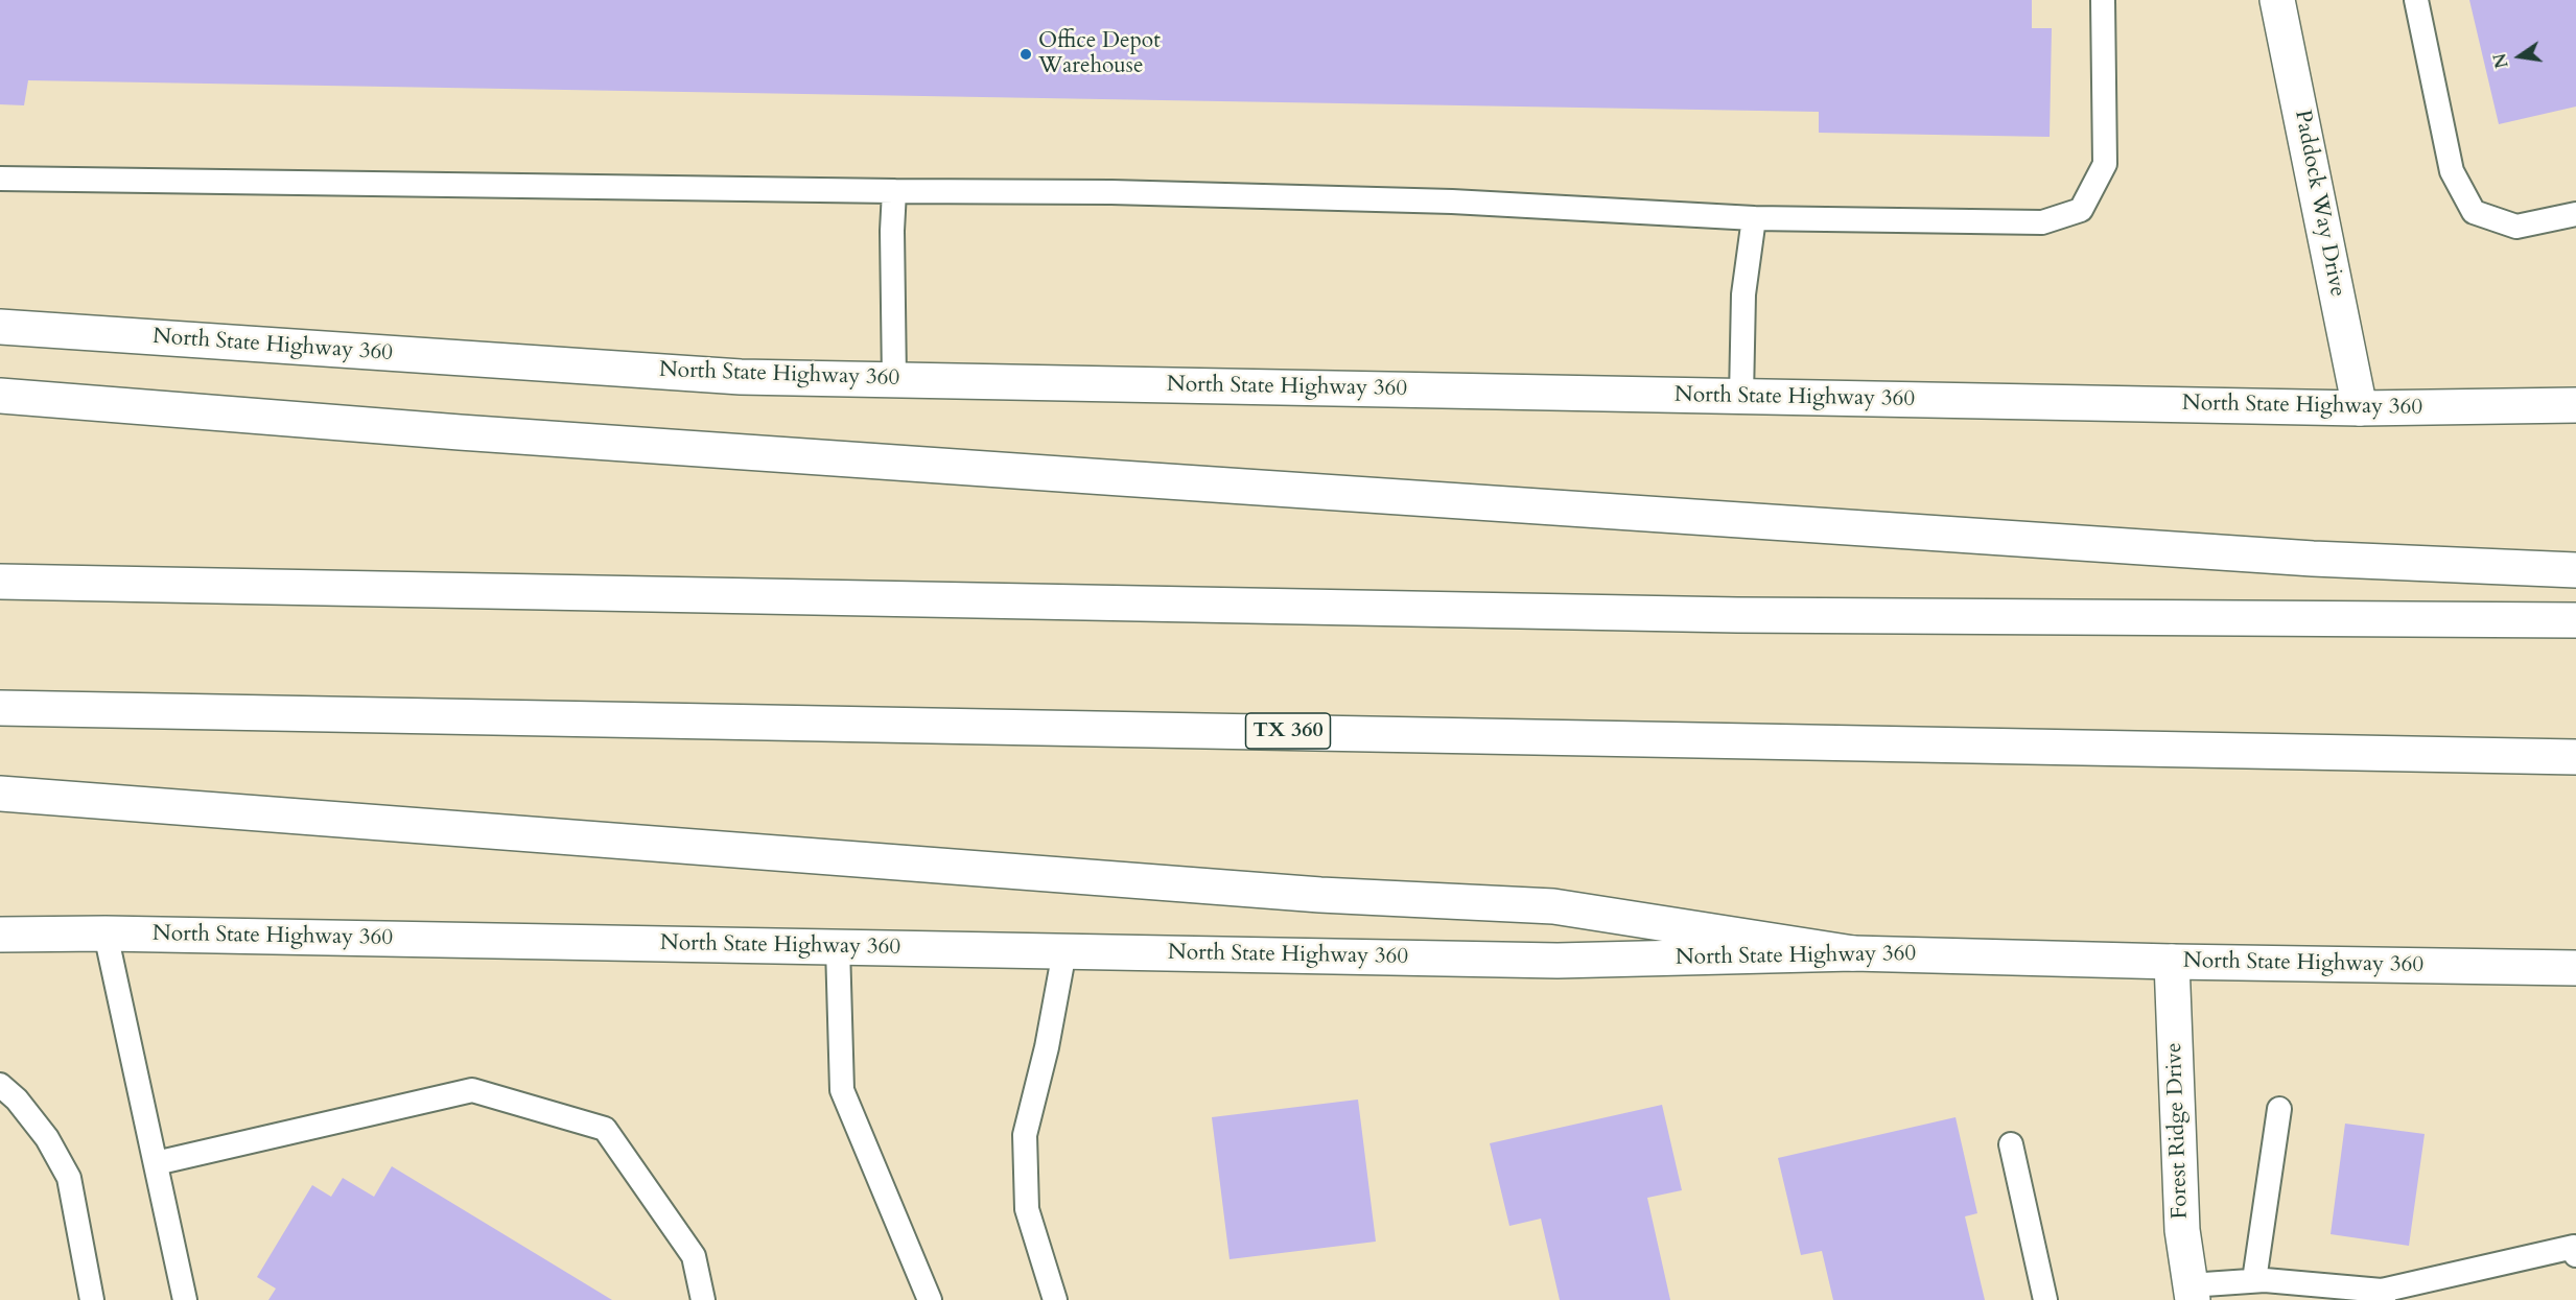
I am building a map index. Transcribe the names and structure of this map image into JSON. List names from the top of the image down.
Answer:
{
  "streets": {
    "main road": [
      "Paddock Way Drive",
      "North State Highway 360",
      "TX 360",
      "Forest Ridge Drive"
    ]
  },
  "crossings": [
    ["Paddock Way Drive", "North State Highway 360"],
    ["North State Highway 360", "Forest Ridge Drive"]
  ],
  "places": ["Office Depot Warehouse"],
  "north": "left"
}
